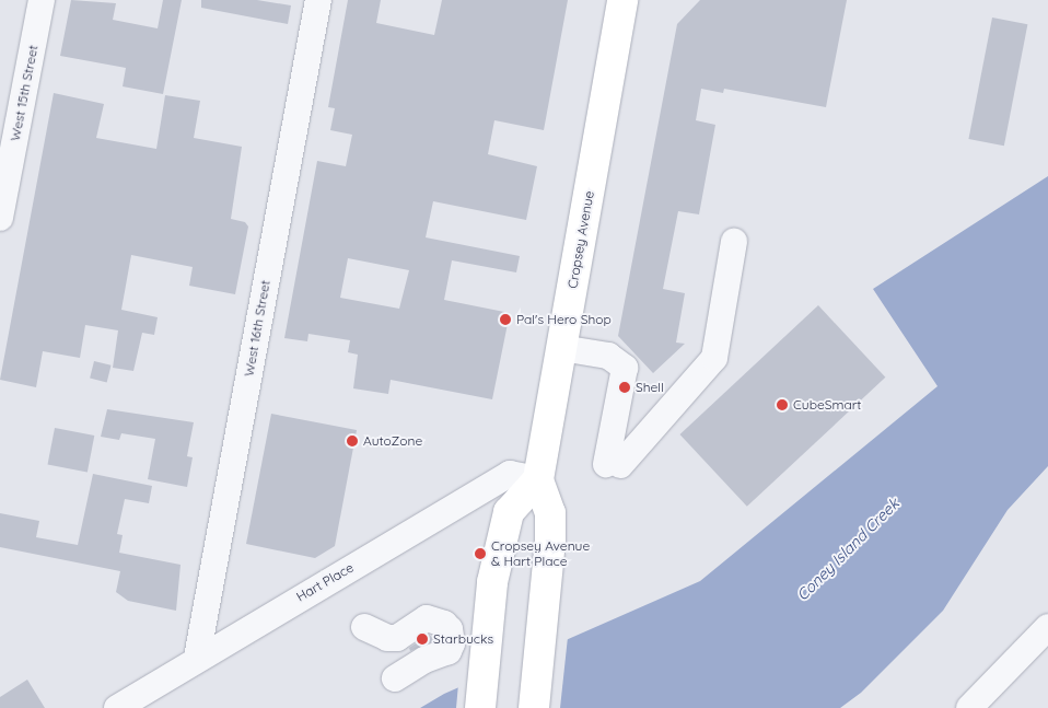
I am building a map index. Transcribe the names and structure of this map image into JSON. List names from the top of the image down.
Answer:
{
  "streets": {
    "main road": ["Cropsey Avenue"],
    "street": ["West 15th Street", "West 16th Street", "Hart Place"]
  },
  "crossings": [
    ["Cropsey Avenue", "Hart Place"],
    ["West 16th Street", "Hart Place"]
  ],
  "water": ["Coney Island Creek"],
  "places": [
    "Pal's Hero Shop",
    "Shell",
    "CubeSmart",
    "AutoZone",
    "Cropsey Avenue & Hart Place",
    "Starbucks"
  ]
}
